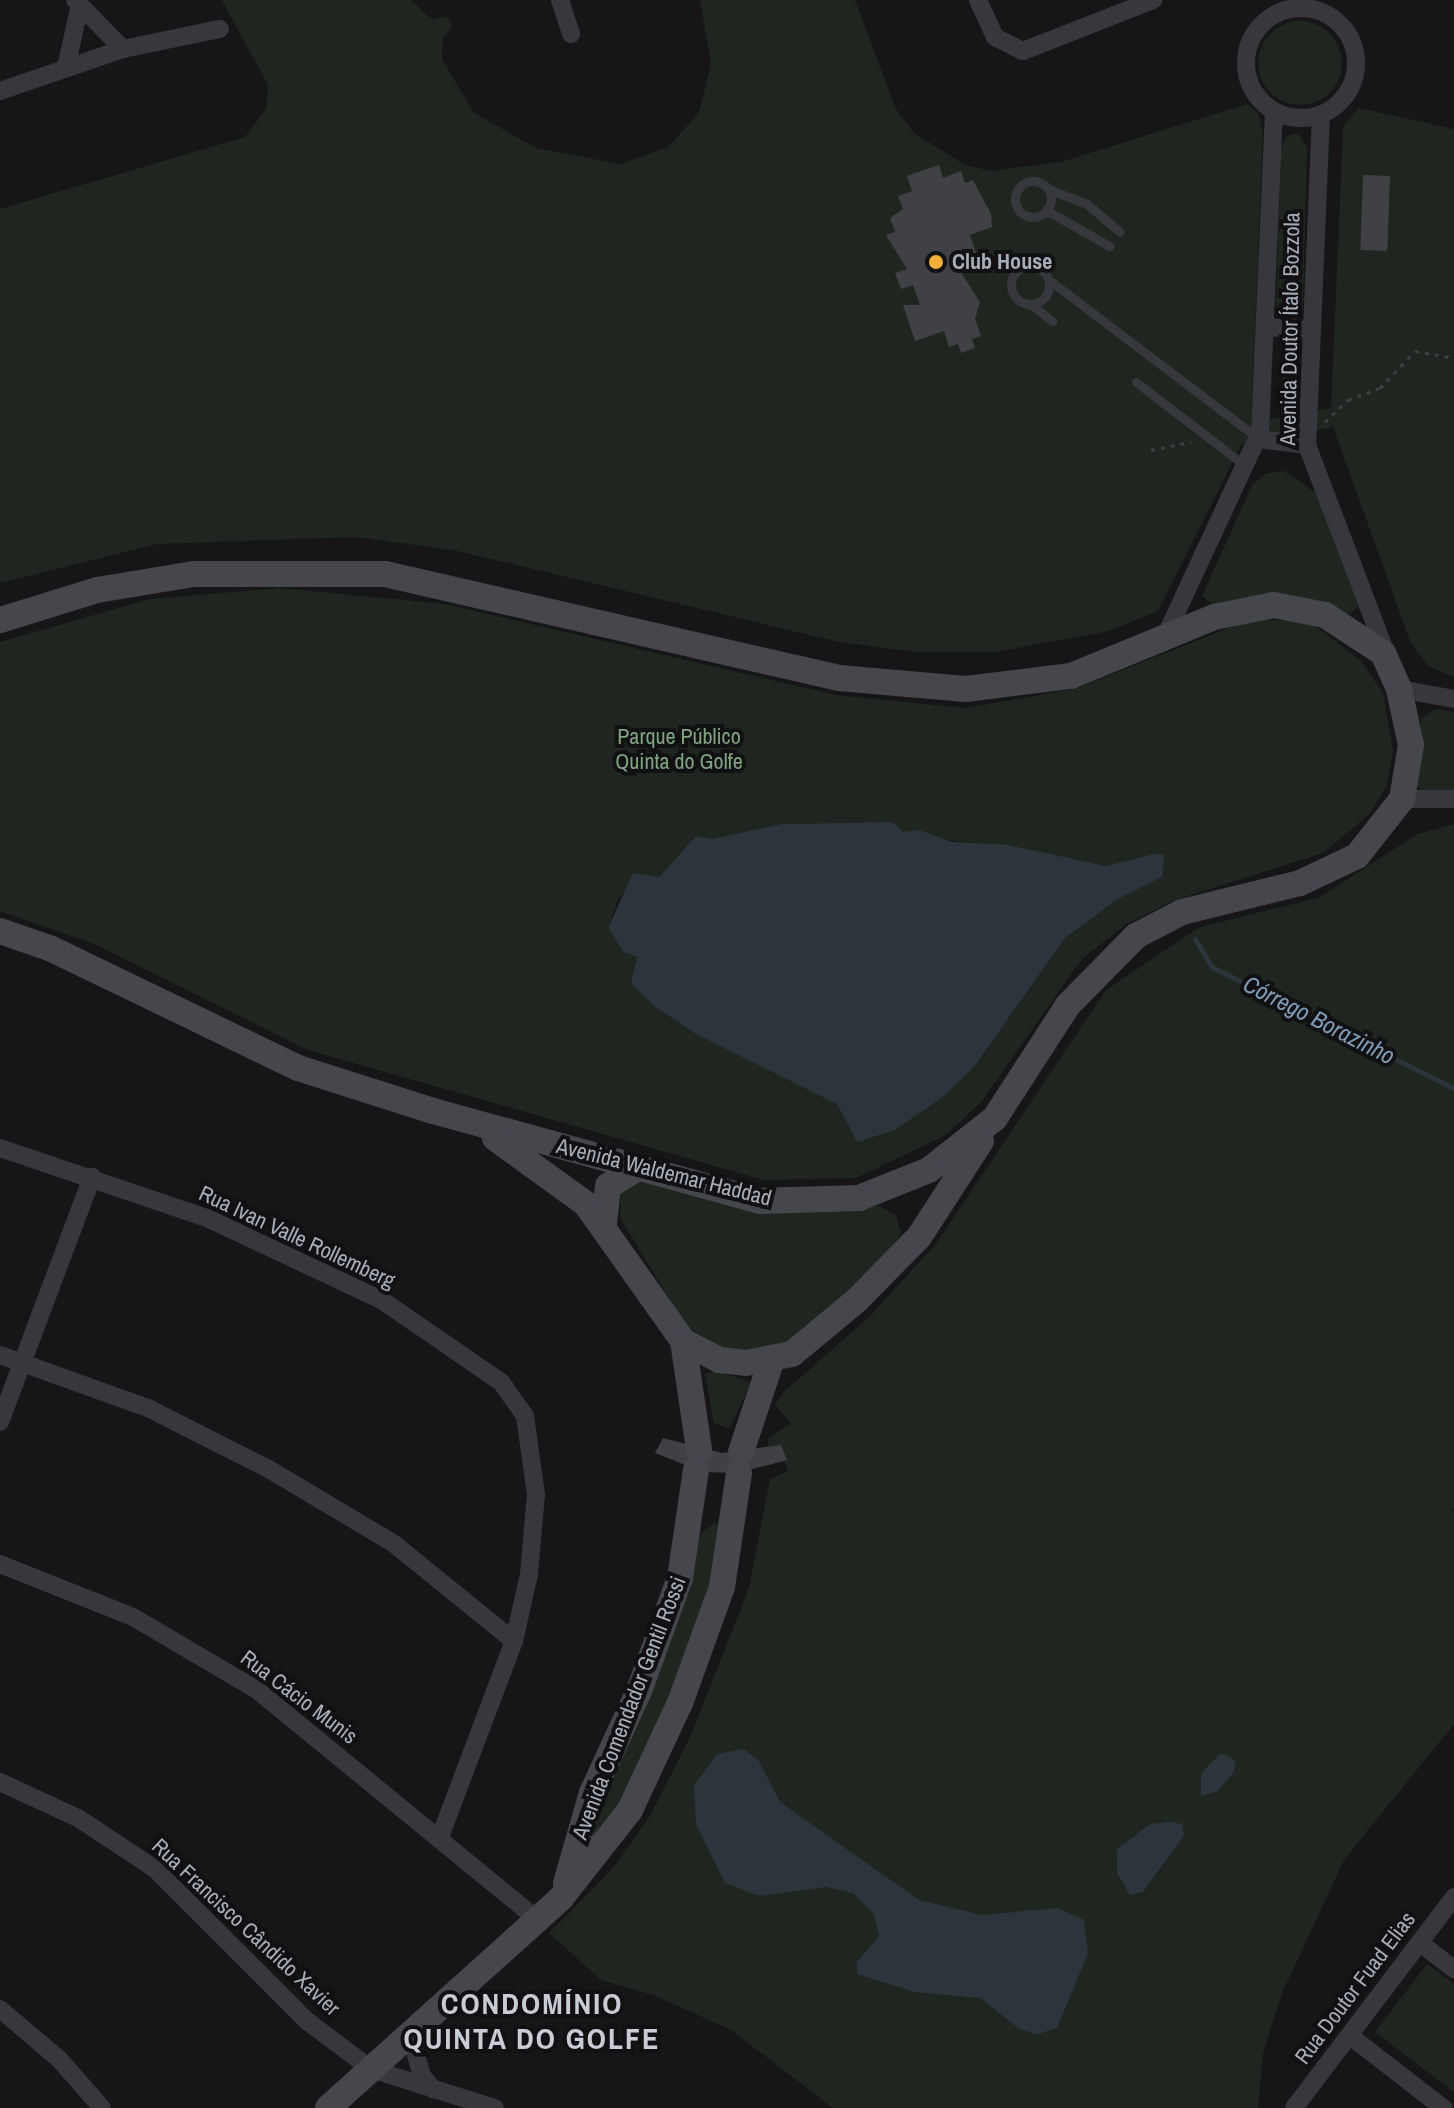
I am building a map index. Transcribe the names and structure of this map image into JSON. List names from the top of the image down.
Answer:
{
  "streets": {
    "main road": ["Avenida Waldemar Haddad", "Avenida Comendador Gentil Rossi"],
    "street": [
      "Avenida Doutor Ítalo Bozzola",
      "Rua Ivan Valle Rollemberg",
      "Rua Cácio Munis",
      "Rua Francisco Cândido Xavier",
      "Rua Doutor Fuad Elias"
    ]
  },
  "crossings": [
    ["Avenida Doutor Ítalo Bozzola", "Avenida Waldemar Haddad"],
    ["Rua Ivan Valle Rollemberg", "Rua Cácio Munis"],
    ["Rua Cácio Munis", "Avenida Comendador Gentil Rossi"],
    ["Avenida Comendador Gentil Rossi", "Rua Francisco Cândido Xavier"]
  ],
  "districts": ["CONDOMÍNIO QUINTA DO GOLFE"],
  "water": ["Córrego Borazinho"],
  "parks": ["Parque Público Quinta do Golfe"],
  "places": ["Club House"]
}
